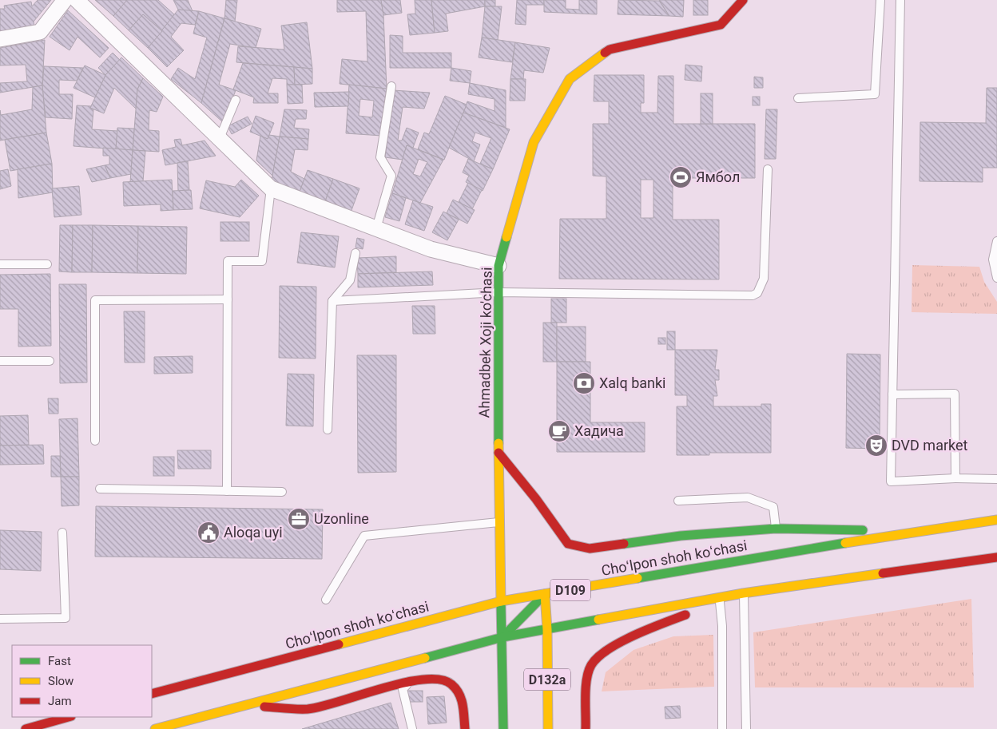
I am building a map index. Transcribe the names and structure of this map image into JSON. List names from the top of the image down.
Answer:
{
  "streets": {
    "main road": [
      "Ahmadbek Xoji ko'chasi",
      "Choʻlpon shoh koʻchasi",
      "D109",
      "D132a"
    ]
  },
  "crossings": [
    ["Ahmadbek Xoji ko'chasi", "Choʻlpon shoh koʻchasi"]
  ],
  "places": {
    "sports": ["Ямбол"],
    "bank": ["Xalq banki"],
    "cafe": ["Хадича"],
    "theatre": ["DVD market"],
    "office": ["Uzonline"],
    "public building": ["Aloqa uyi"]
  },
  "legend": ["Fast", "Slow", "Jam"]
}
